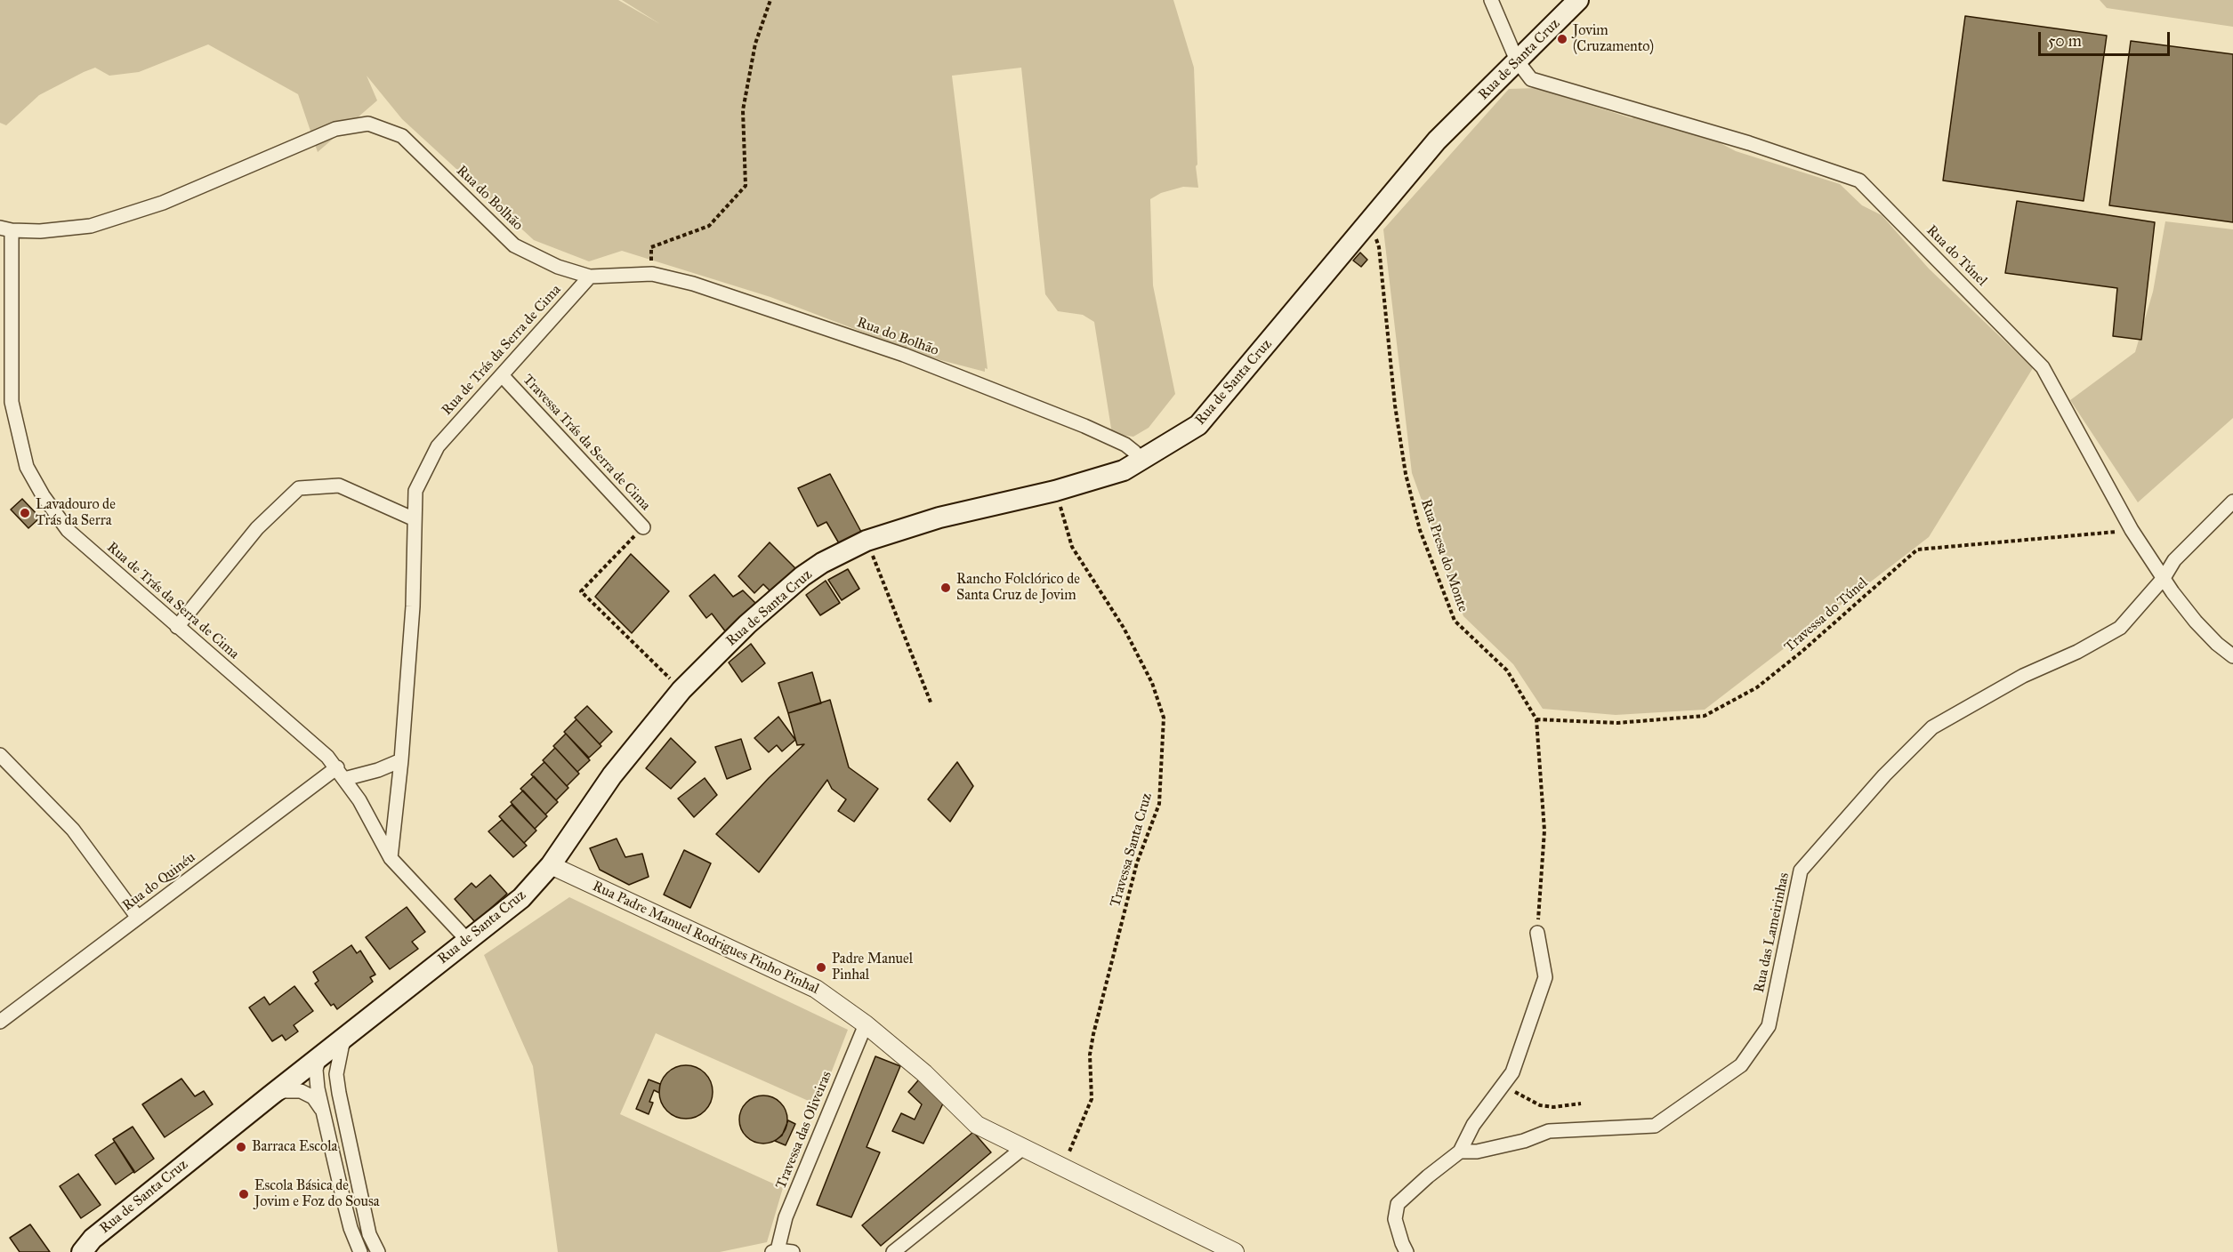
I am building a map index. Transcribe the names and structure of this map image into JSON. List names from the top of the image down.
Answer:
{
  "streets": {
    "main road": ["Rua de Santa Cruz"],
    "street": [
      "Rua do Bolhão",
      "Rua do Túnel",
      "Rua de Trás da Serra de Cima",
      "Travessa Trás da Serra de Cima",
      "Rua do Quinéu",
      "Rua das Lameirinhas",
      "Rua Padre Manuel Rodrigues Pinho Pinhal",
      "Travessa das Oliveiras"
    ],
    "path": ["Rua Presa do Monte", "Travessa do Túnel", "Travessa Santa Cruz"]
  },
  "crossings": [
    ["Rua de Santa Cruz", "Rua do Bolhão"],
    ["Rua de Santa Cruz", "Rua do Túnel"],
    ["Rua de Santa Cruz", "Rua de Trás da Serra de Cima"],
    ["Rua de Santa Cruz", "Travessa Trás da Serra de Cima"],
    ["Rua de Santa Cruz", "Rua Presa do Monte"],
    ["Rua de Santa Cruz", "Travessa Santa Cruz"],
    ["Rua de Santa Cruz", "Rua Padre Manuel Rodrigues Pinho Pinhal"],
    ["Rua do Bolhão", "Rua de Trás da Serra de Cima"],
    ["Rua do Túnel", "Travessa do Túnel"],
    ["Rua do Túnel", "Rua das Lameirinhas"],
    ["Rua de Trás da Serra de Cima", "Travessa Trás da Serra de Cima"],
    ["Rua de Trás da Serra de Cima", "Rua do Quinéu"],
    ["Rua Presa do Monte", "Travessa do Túnel"],
    ["Travessa Santa Cruz", "Rua Padre Manuel Rodrigues Pinho Pinhal"],
    ["Rua Padre Manuel Rodrigues Pinho Pinhal", "Travessa das Oliveiras"]
  ],
  "places": [
    "Jovim (Cruzamento)",
    "Lavadouro de Trás da Serra",
    "Rancho Folclórico de Santa Cruz de Jovim",
    "Padre Manuel Pinhal",
    "Barraca Escola",
    "Escola Básica de Jovim e Foz do Sousa"
  ],
  "scale_bar": "50 m"
}
